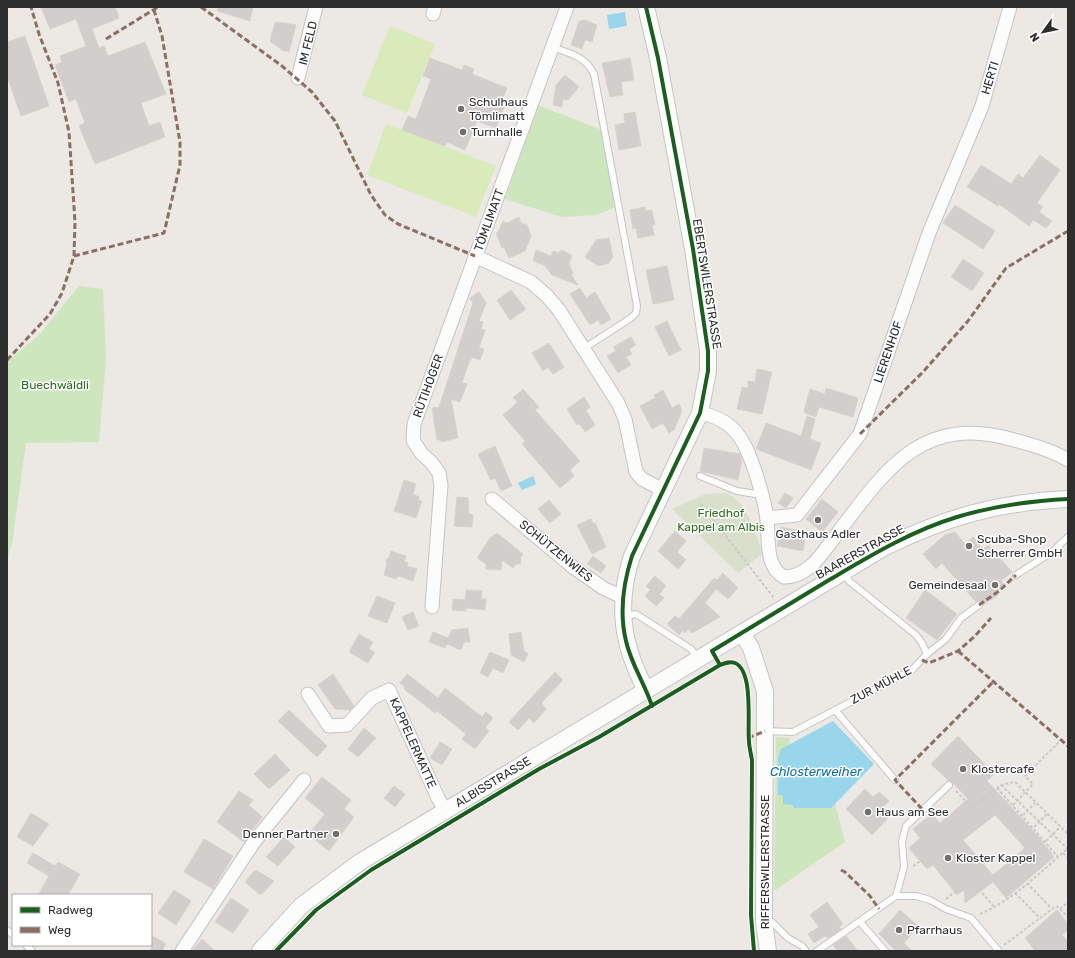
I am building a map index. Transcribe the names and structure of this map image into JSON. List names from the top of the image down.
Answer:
{
  "streets": {
    "street": [
      "IM FELD",
      "HERTI",
      "TÖMLIMATT",
      "EBERTSWILERSTRASSE",
      "LIERENHOF",
      "RÜTIHOGER",
      "SCHÜTZENWIES",
      "BAARERSTRASSE",
      "KAPPELERMATTE",
      "ALBISSTRASSE",
      "RIFFERSWILERSTRASSE"
    ],
    "lane": ["ZUR MÜHLE"]
  },
  "crossings": [
    ["HERTI", "LIERENHOF"],
    ["TÖMLIMATT", "EBERTSWILERSTRASSE"],
    ["TÖMLIMATT", "RÜTIHOGER"],
    ["EBERTSWILERSTRASSE", "SCHÜTZENWIES"],
    ["EBERTSWILERSTRASSE", "ALBISSTRASSE"],
    ["BAARERSTRASSE", "ALBISSTRASSE"],
    ["BAARERSTRASSE", "RIFFERSWILERSTRASSE"],
    ["ZUR MÜHLE", "RIFFERSWILERSTRASSE"],
    ["KAPPELERMATTE", "ALBISSTRASSE"],
    ["ALBISSTRASSE", "RIFFERSWILERSTRASSE"]
  ],
  "water": ["Chlosterweiher"],
  "parks": ["Buechwäldli", "Friedhof Kappel am Albis"],
  "places": [
    "Schulhaus Tömlimatt",
    "Turnhalle",
    "Gasthaus Adler",
    "Scuba-Shop Scherrer GmbH",
    "Gemeindesaal",
    "Klostercafe",
    "Haus am See",
    "Denner Partner",
    "Kloster Kappel",
    "Pfarrhaus"
  ],
  "legend": ["Radweg", "Weg"],
  "north": "bottom left"
}
